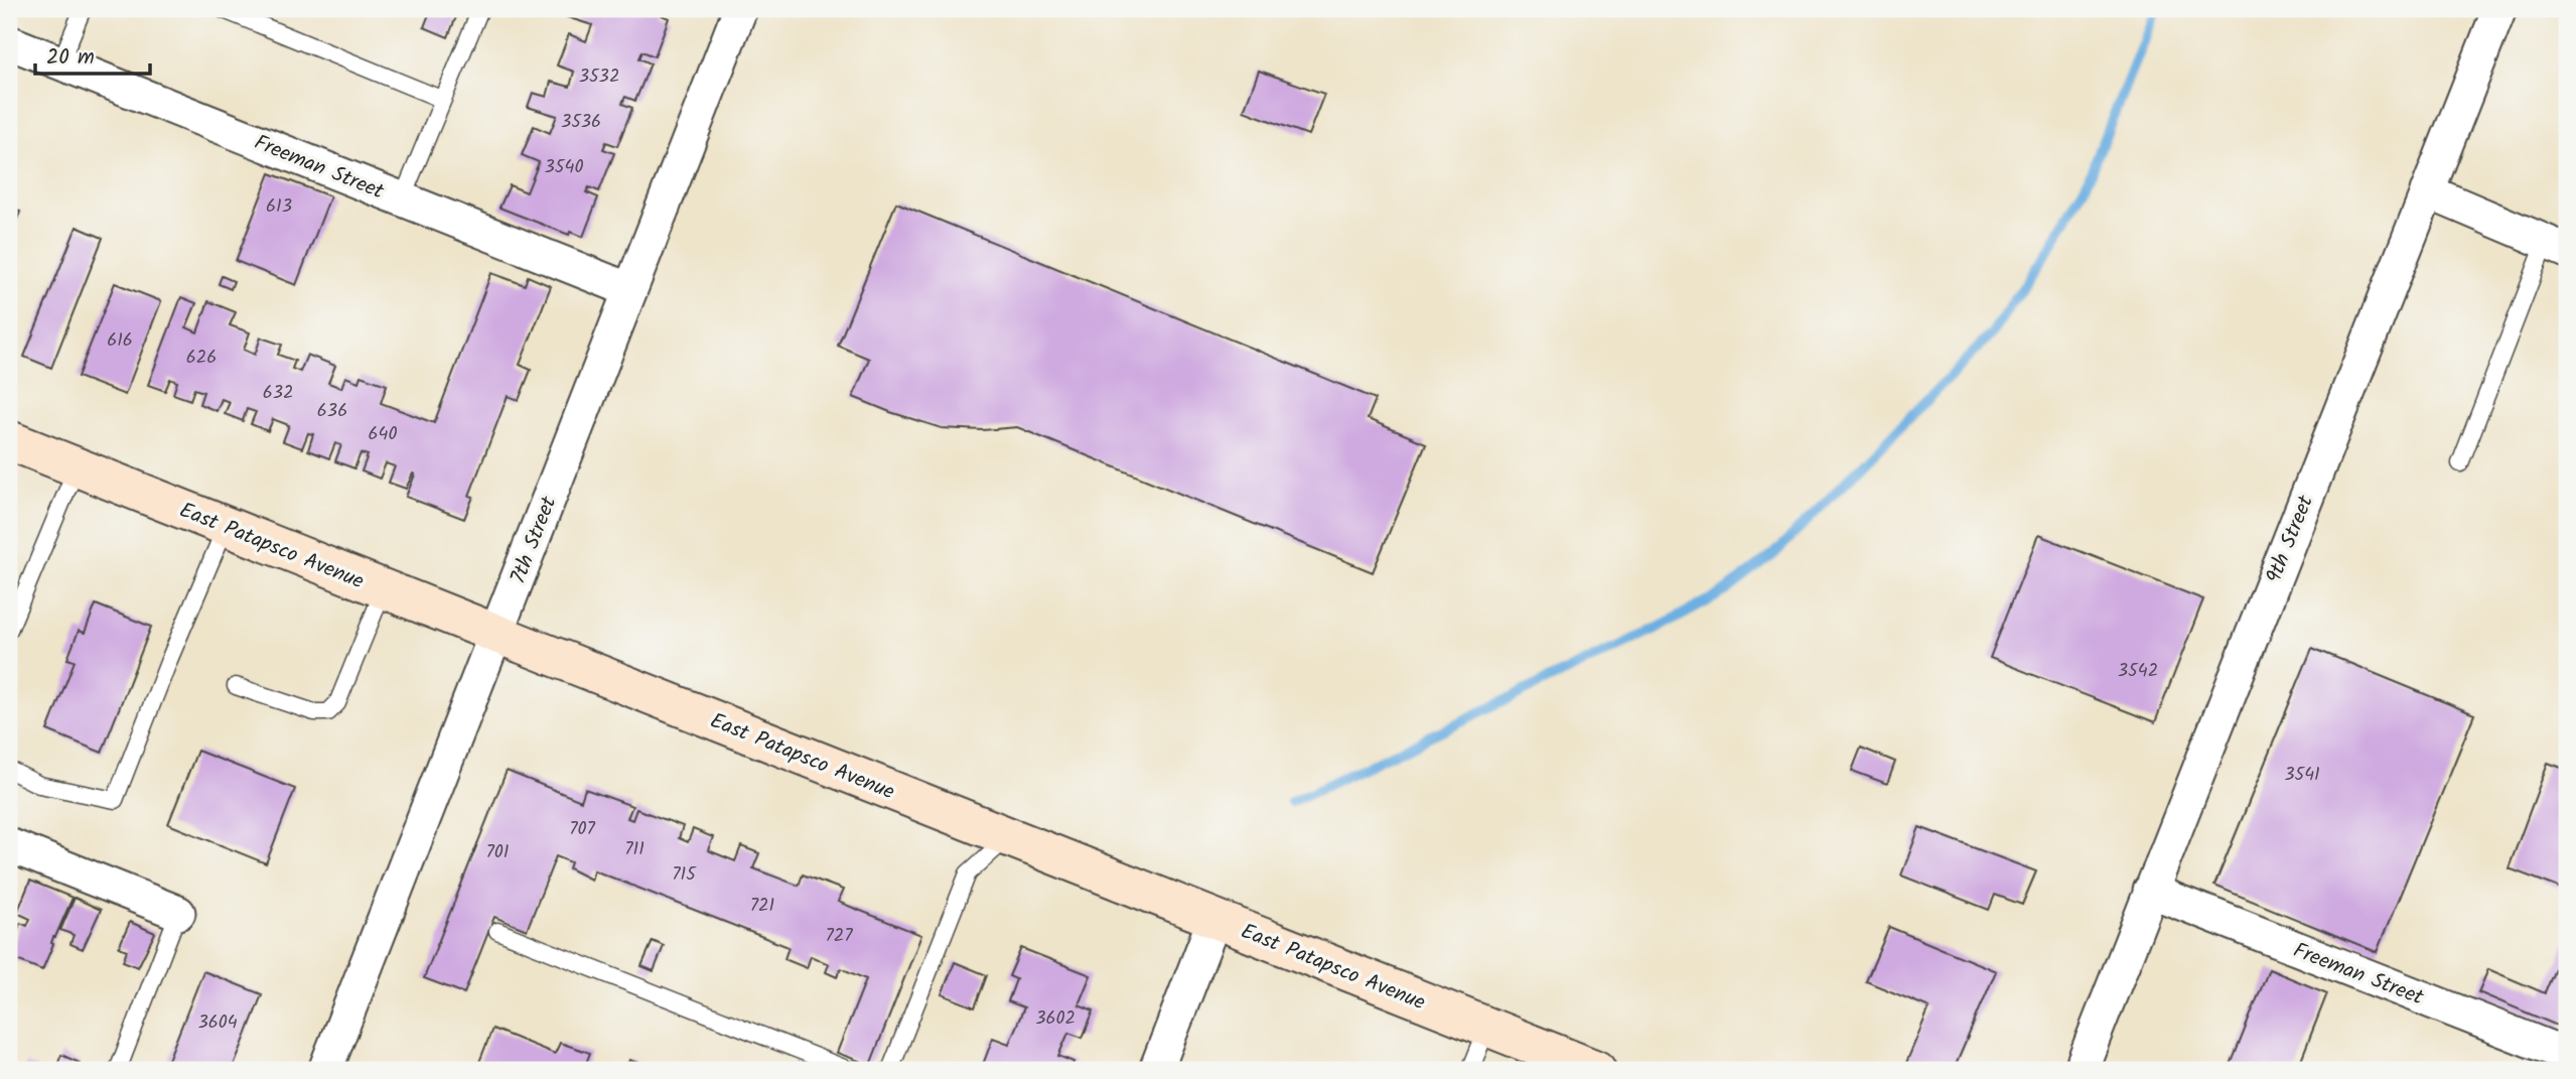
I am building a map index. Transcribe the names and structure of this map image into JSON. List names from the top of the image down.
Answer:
{
  "streets": {
    "main road": ["East Patapsco Avenue"],
    "street": ["Freeman Street", "9th Street", "7th Street"]
  },
  "crossings": [
    ["Freeman Street", "9th Street"],
    ["Freeman Street", "7th Street"],
    ["7th Street", "East Patapsco Avenue"]
  ],
  "house_numbers": [
    "3532",
    "3536",
    "3540",
    "613",
    "616",
    "626",
    "632",
    "636",
    "640",
    "3542",
    "3541",
    "707",
    "711",
    "701",
    "715",
    "721",
    "727",
    "3602",
    "3604"
  ],
  "scale_bar": "20 m"
}
